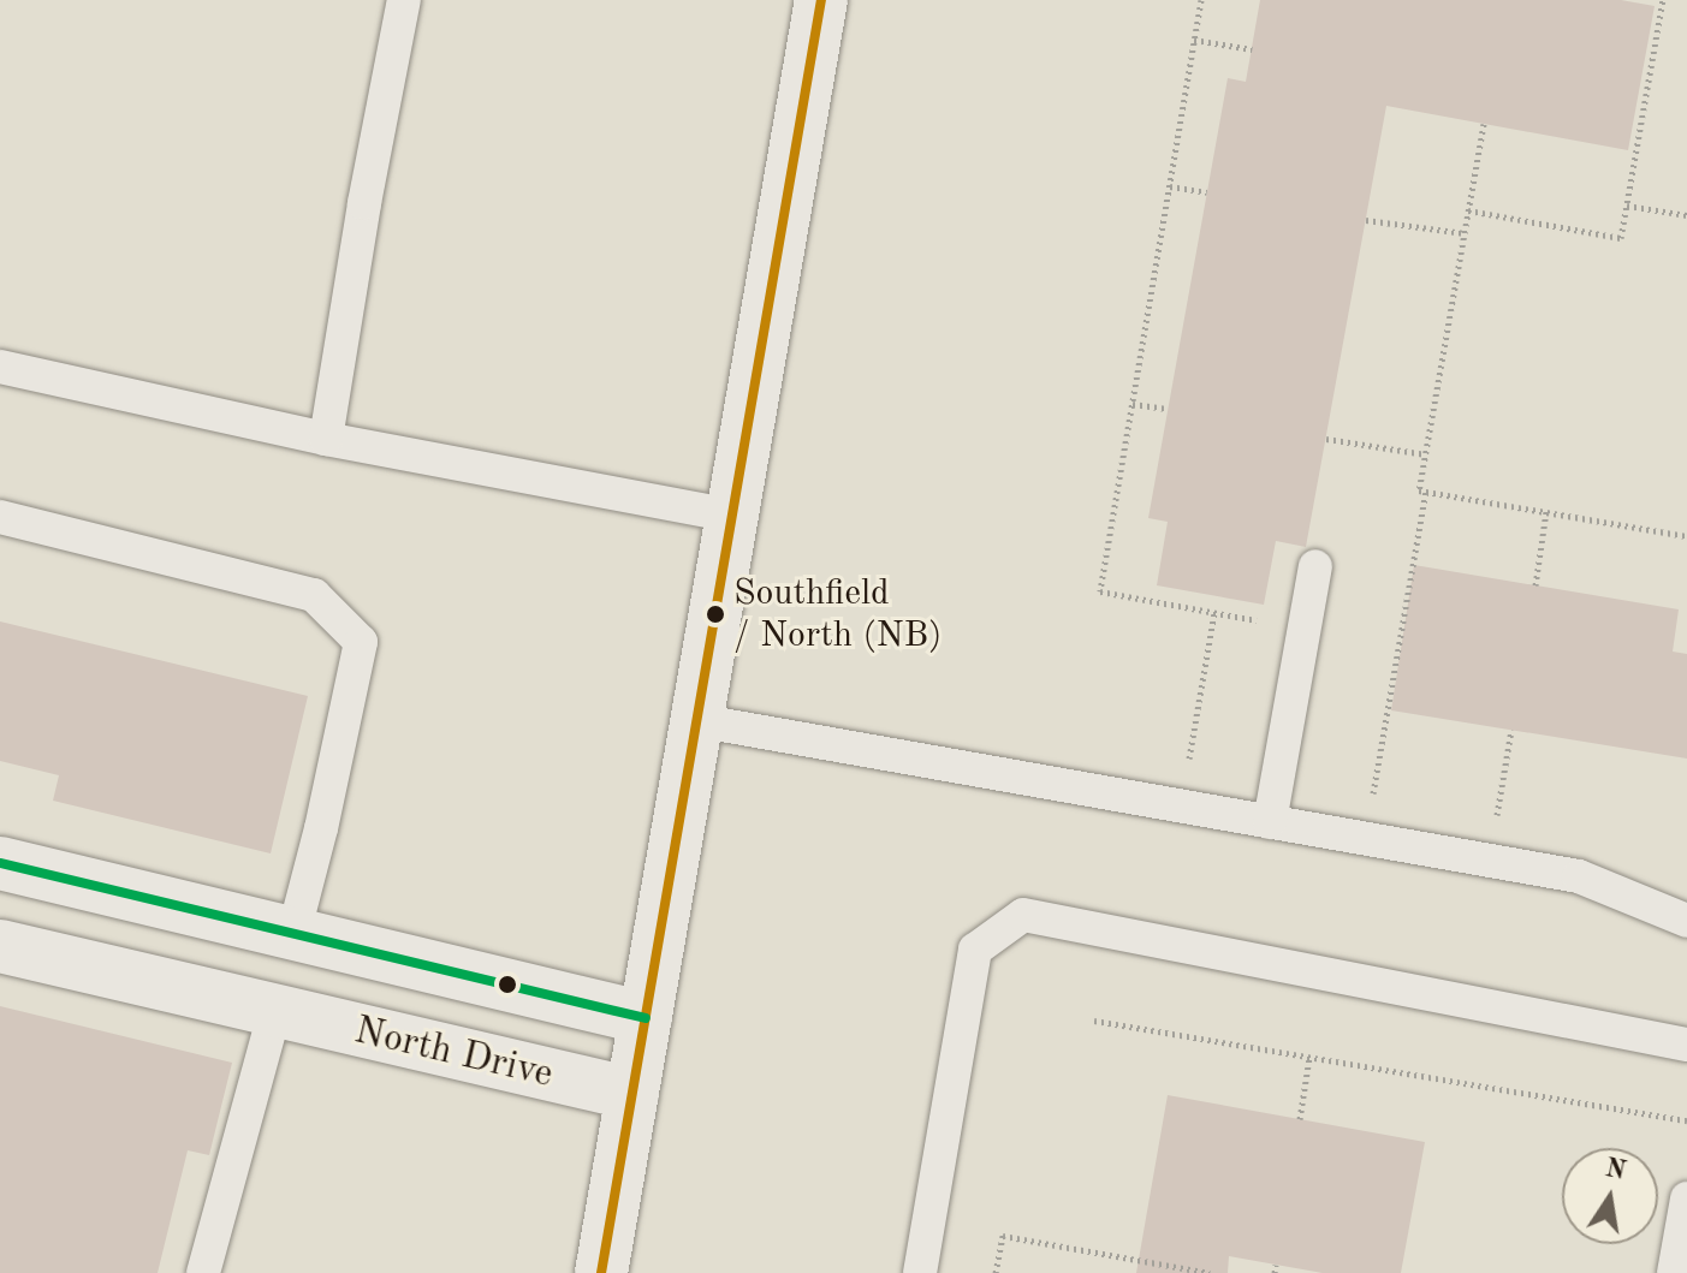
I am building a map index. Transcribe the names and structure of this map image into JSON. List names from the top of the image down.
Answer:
{
  "streets": {
    "street": ["North Drive"]
  },
  "places": ["Southfield / North (NB)"],
  "north": "top"
}
